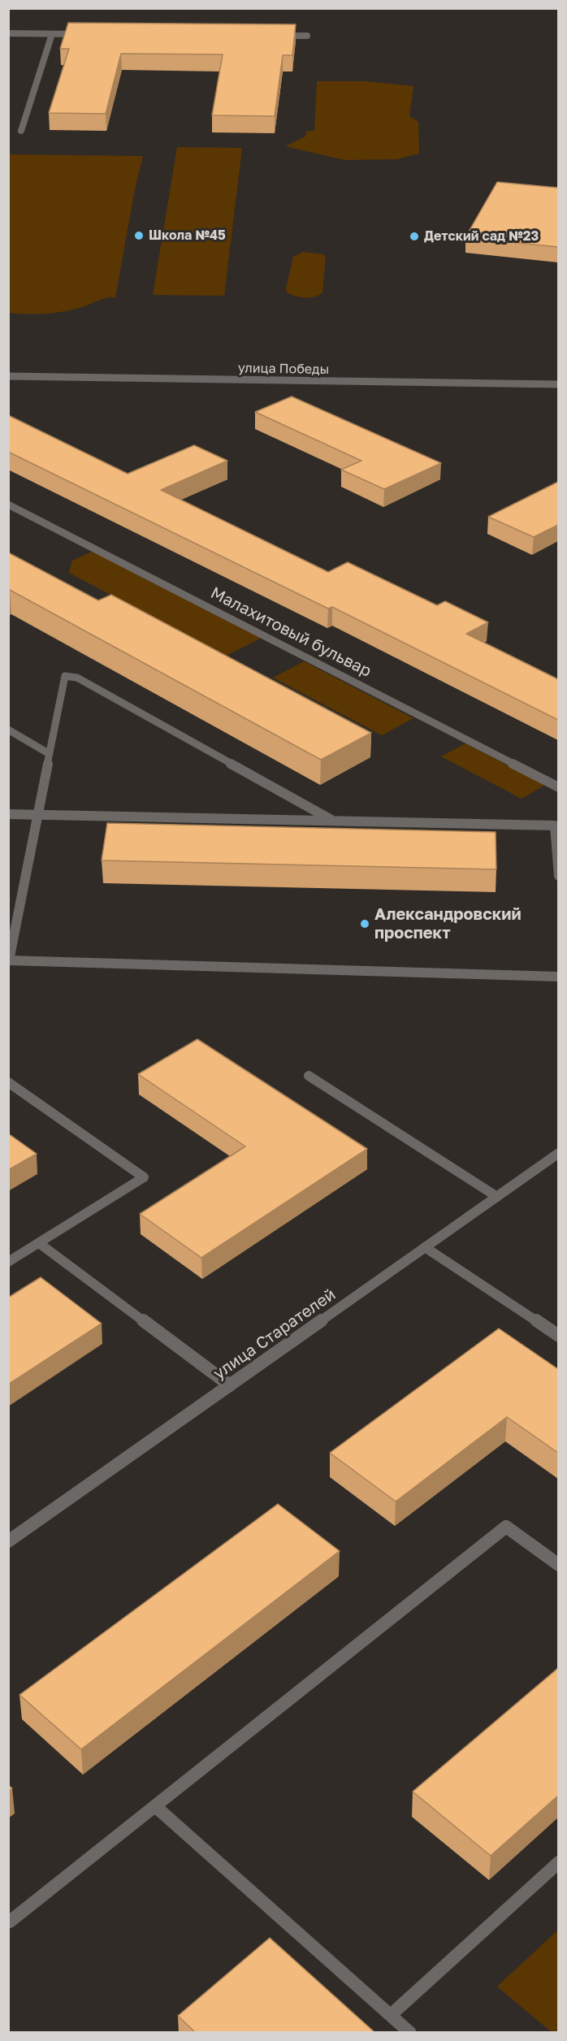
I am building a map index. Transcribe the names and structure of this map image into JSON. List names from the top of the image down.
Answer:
{
  "streets": {
    "street": ["улица Победы", "Малахитовый бульвар", "улица Старателей"]
  },
  "places": ["Школа №45", "Детский сад №23", "Александровский проспект"]
}
